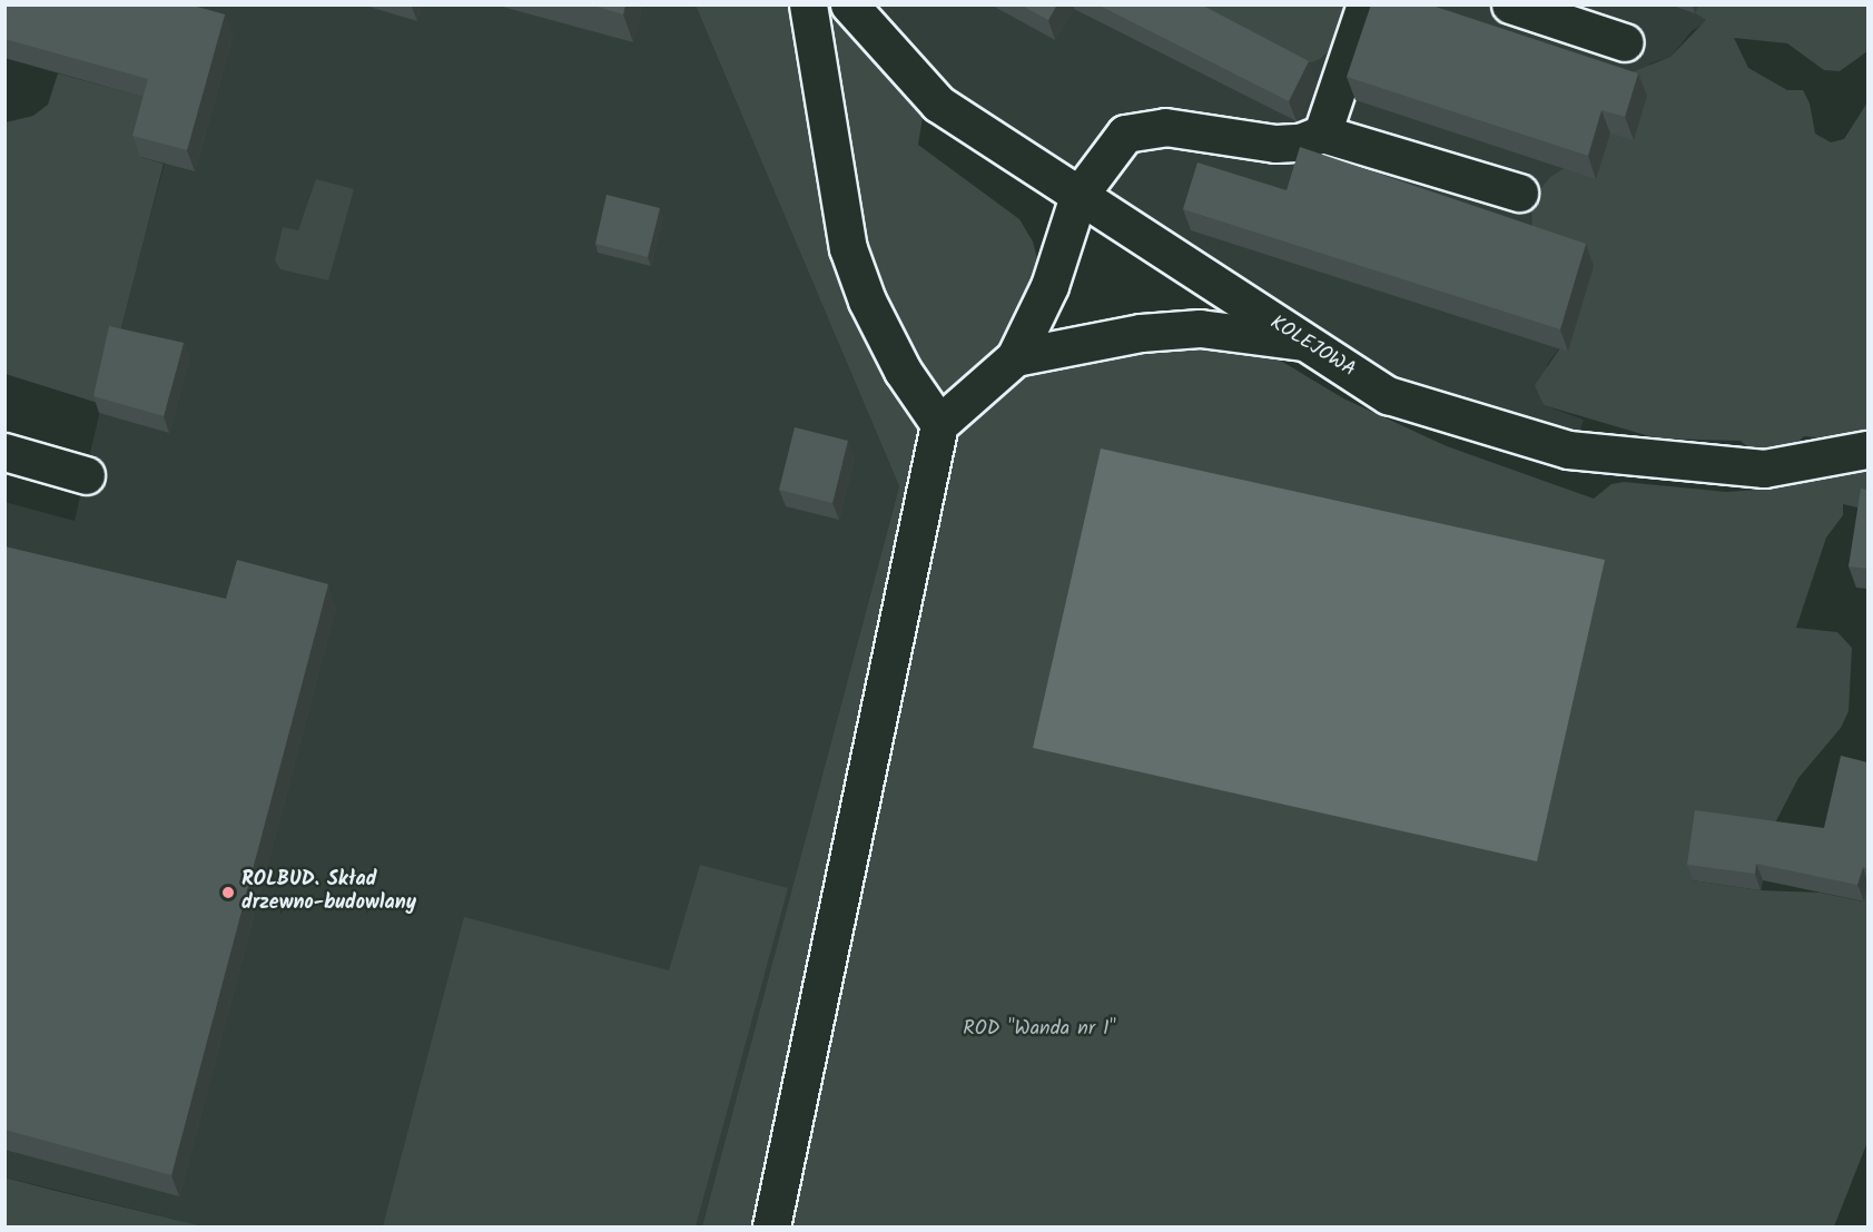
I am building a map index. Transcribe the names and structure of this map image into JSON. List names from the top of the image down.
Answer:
{
  "streets": {
    "street": ["KOLEJOWA"]
  },
  "parks": ["ROD \"Wanda nr 1\""],
  "places": ["ROLBUD. Skład drzewno-budowlany"]
}
